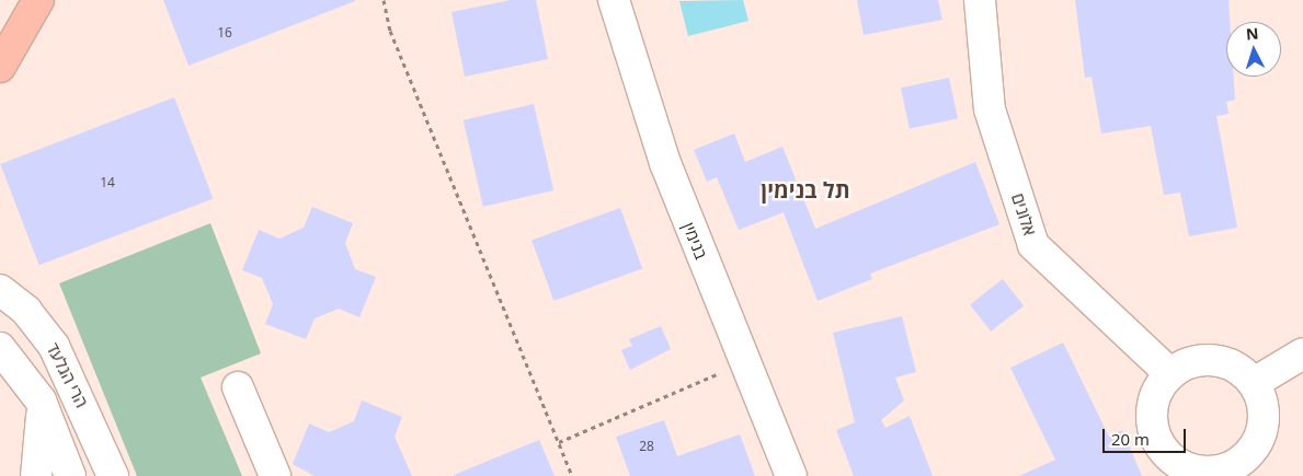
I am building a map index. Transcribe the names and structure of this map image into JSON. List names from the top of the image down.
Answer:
{
  "streets": {
    "street": ["אלונים", "בנימין", "הרי הגלעד"]
  },
  "districts": ["תל בנימין"],
  "house_numbers": ["16", "14", "28"],
  "scale_bar": "20 m",
  "north": "top"
}
